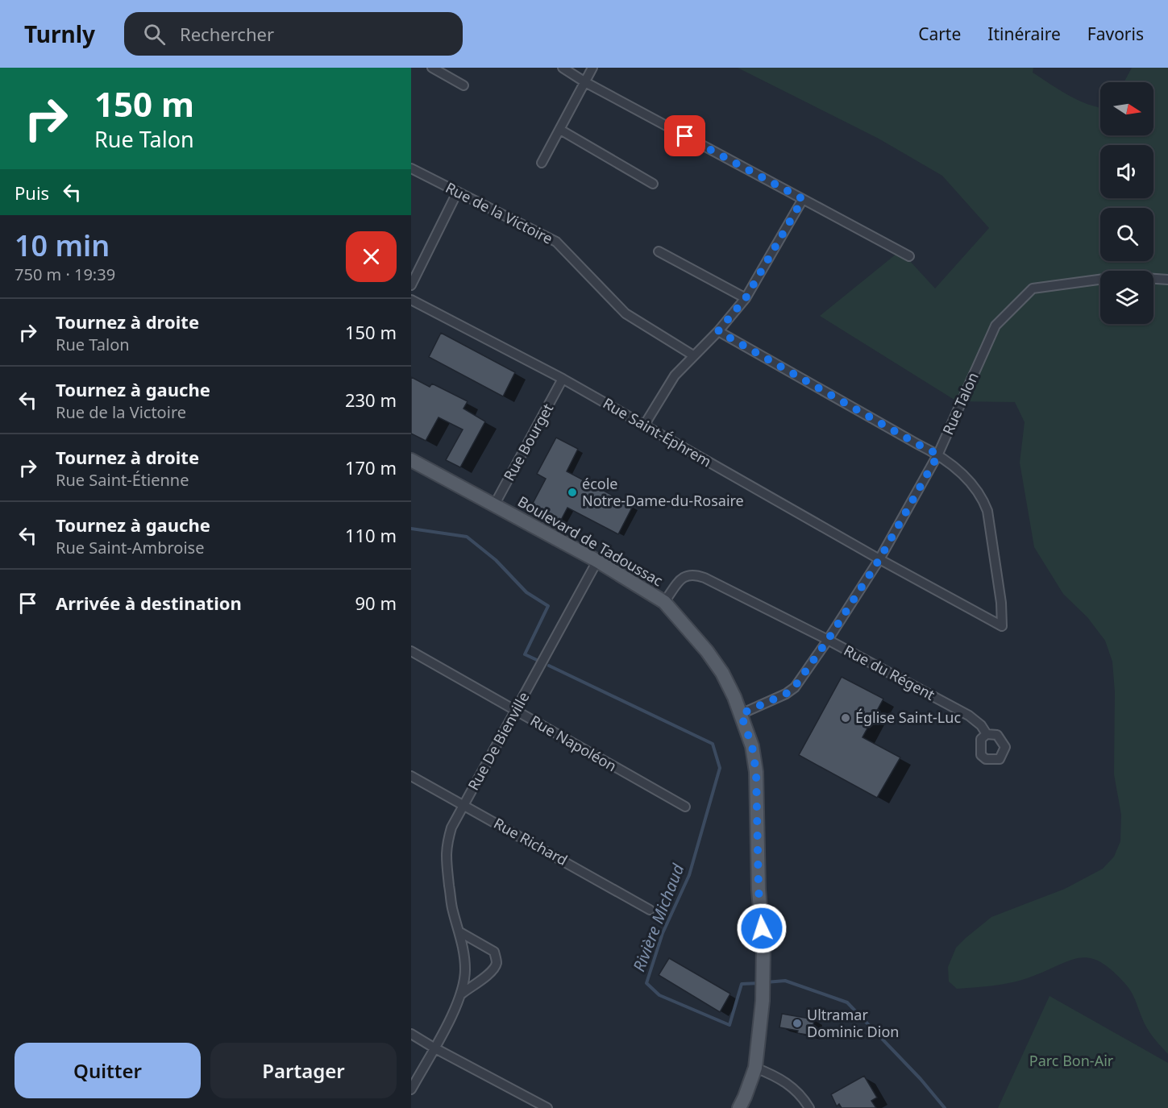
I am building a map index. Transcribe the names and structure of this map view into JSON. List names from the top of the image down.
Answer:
{
  "streets": {
    "main road": ["Boulevard de Tadoussac"],
    "street": [
      "Rue de la Victoire",
      "Rue Talon",
      "Rue Saint-Éphrem",
      "Rue Bourget",
      "Rue du Régent",
      "Rue De Bienville",
      "Rue Napoléon",
      "Rue Richard"
    ]
  },
  "crossings": [
    ["Rue Talon", "Rue Saint-Éphrem"],
    ["Rue Talon", "Boulevard de Tadoussac"],
    ["Rue Talon", "Rue du Régent"],
    ["Rue Saint-Éphrem", "Rue Bourget"],
    ["Rue Bourget", "Boulevard de Tadoussac"],
    ["Boulevard de Tadoussac", "Rue du Régent"],
    ["Boulevard de Tadoussac", "Rue De Bienville"],
    ["Rue De Bienville", "Rue Napoléon"],
    ["Rue De Bienville", "Rue Richard"]
  ],
  "water": ["Rivière Michaud"],
  "parks": ["Parc Bon-Air"],
  "places": ["école Notre-Dame-du-Rosaire", "Église Saint-Luc", "Ultramar Dominic Dion"],
  "north": "right",
  "page": {
    "header": "Turnly",
    "search": "Rechercher",
    "nav": ["Carte", "Itinéraire", "Favoris"],
    "turn": ["150 m", "Rue Talon"],
    "then": "Puis",
    "heading": ["10 min", "750 m · 19:39"],
    "list": [
      {
        "name": "Tournez à droite",
        "note": "Rue Talon",
        "value": "150 m"
      },
      {
        "name": "Tournez à gauche",
        "note": "Rue de la Victoire",
        "value": "230 m"
      },
      {
        "name": "Tournez à droite",
        "note": "Rue Saint-Étienne",
        "value": "170 m"
      },
      {
        "name": "Tournez à gauche",
        "note": "Rue Saint-Ambroise",
        "value": "110 m"
      },
      {
        "name": "Arrivée à destination",
        "value": "90 m"
      }
    ],
    "buttons": ["Quitter", "Partager"]
  }
}
